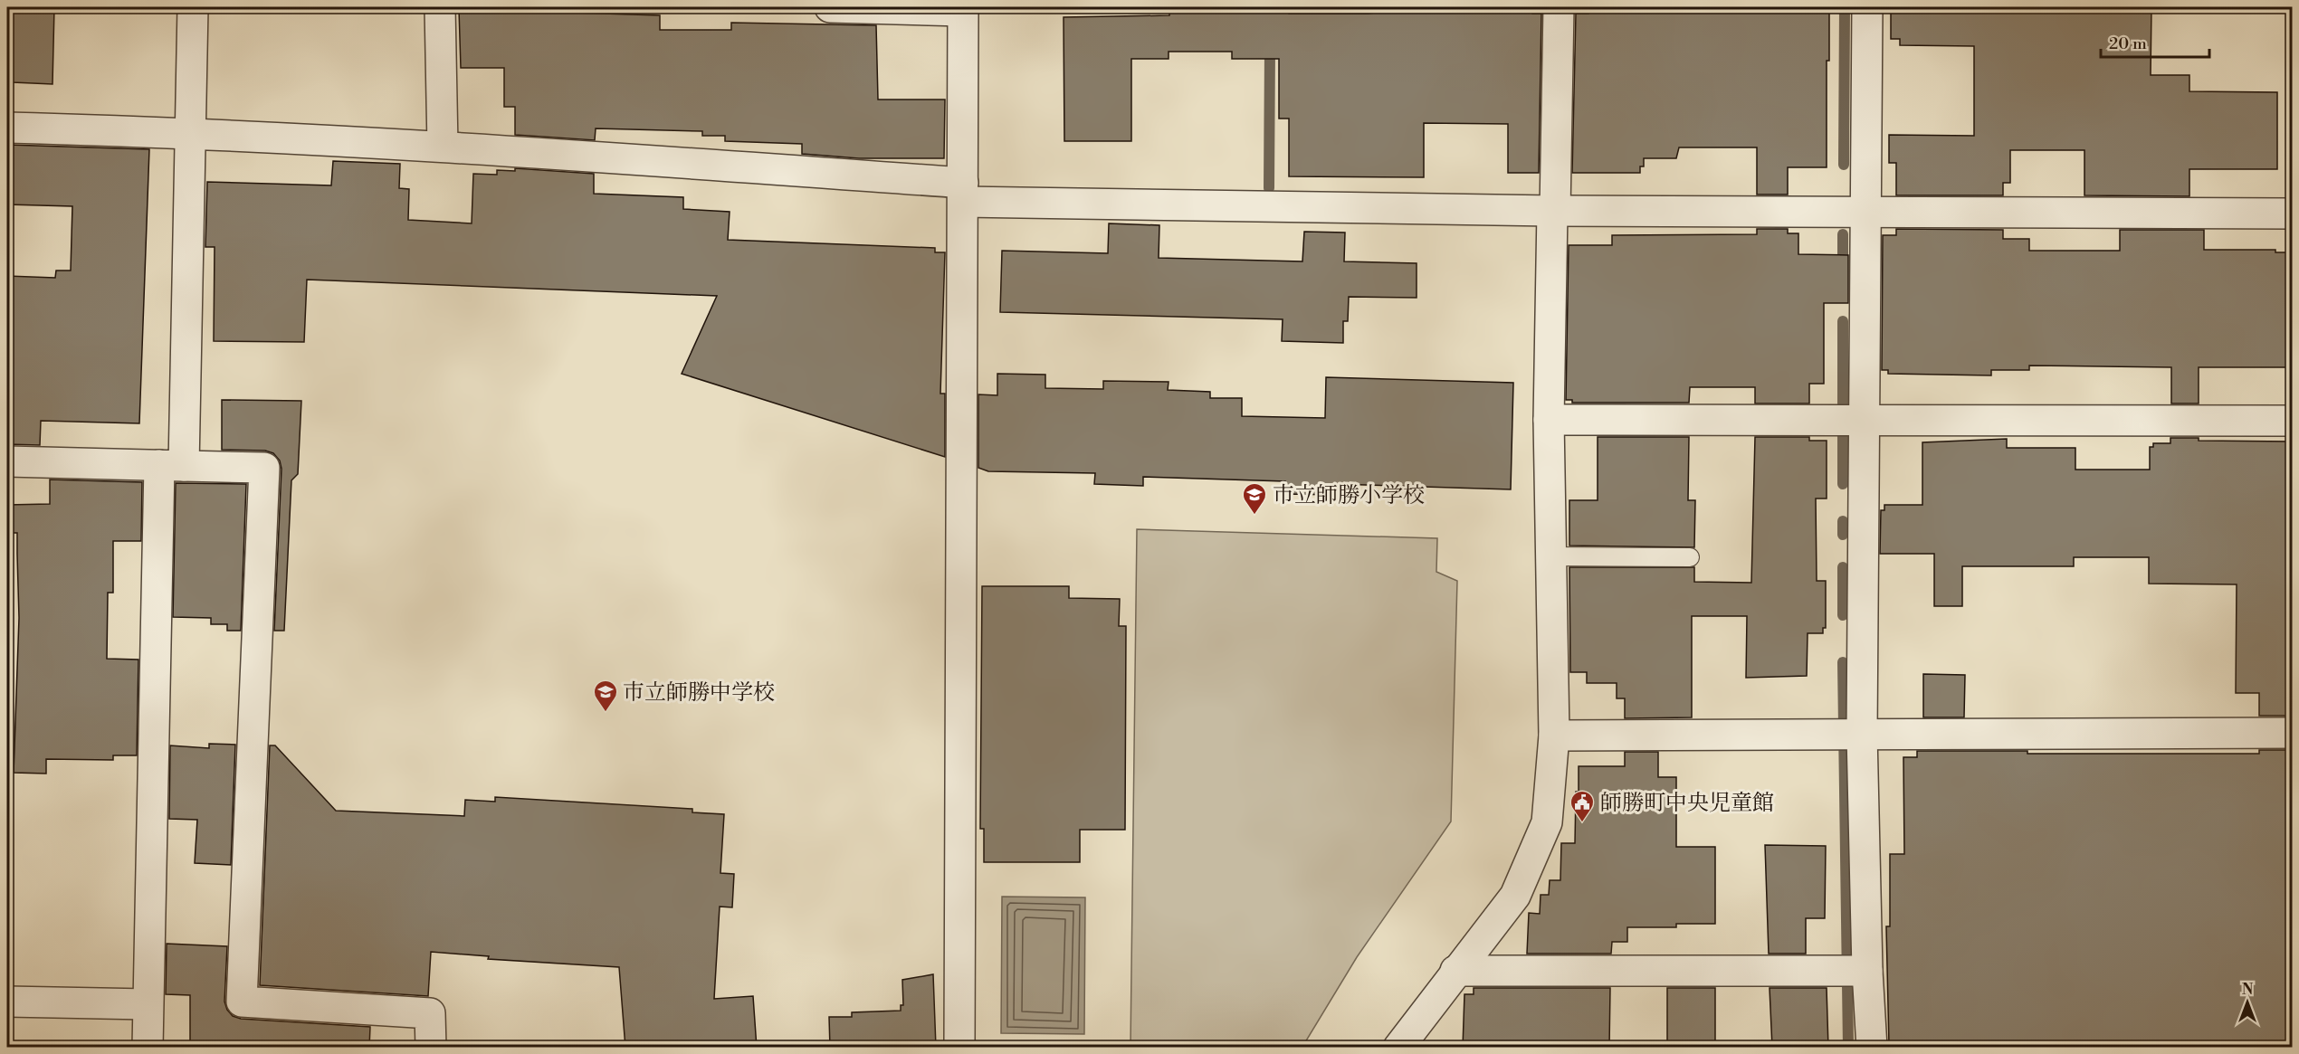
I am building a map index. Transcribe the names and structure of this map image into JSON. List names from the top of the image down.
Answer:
{
  "places": {
    "school or university": ["市立師勝小学校", "市立師勝中学校"],
    "public building": ["師勝町中央児童館"]
  },
  "scale_bar": "20 m",
  "north": "top"
}
